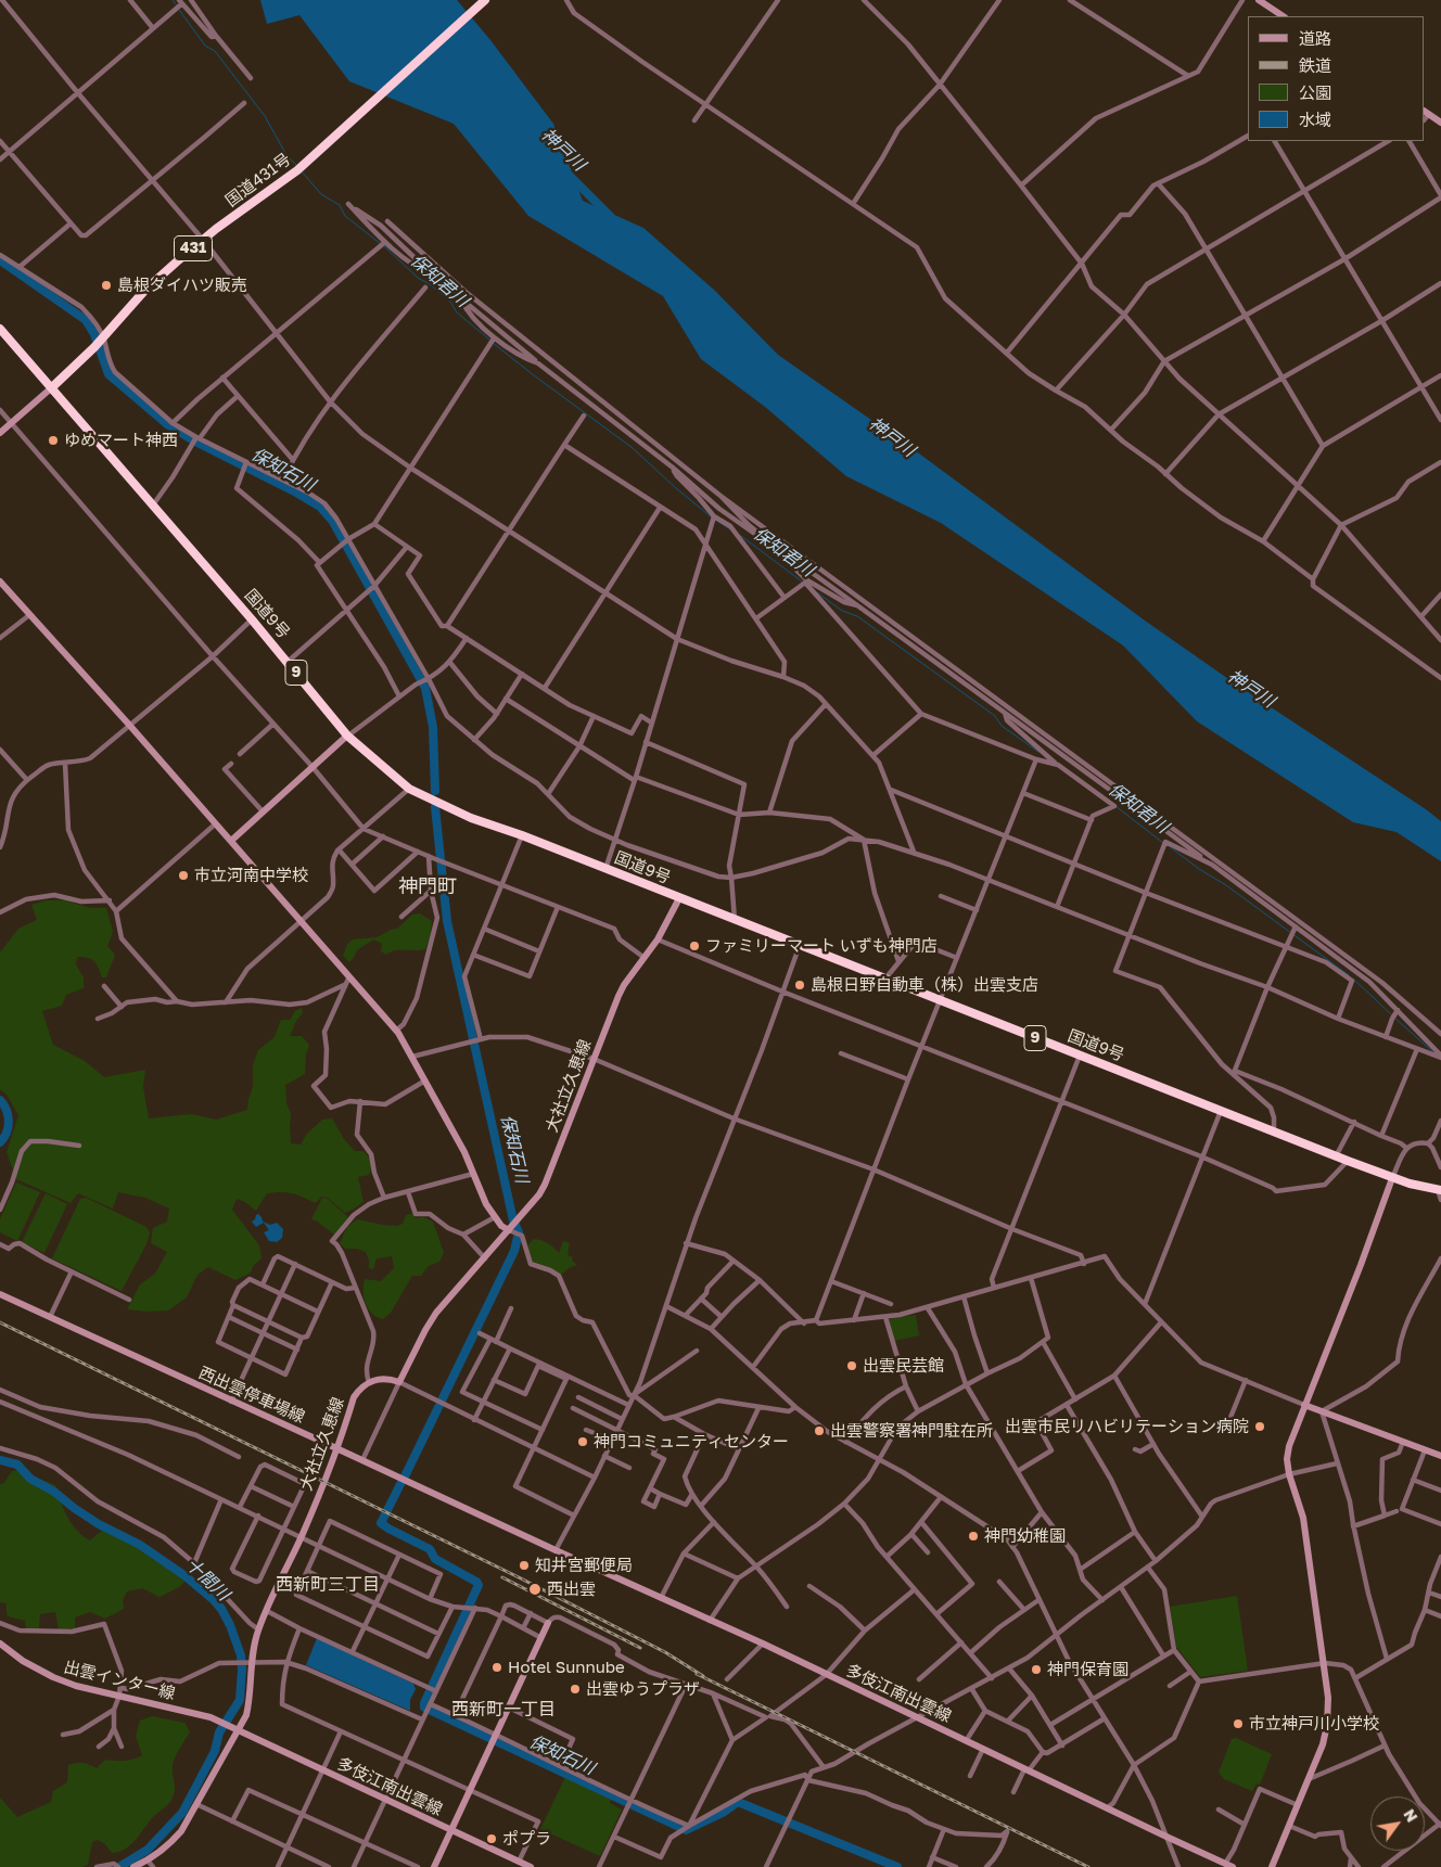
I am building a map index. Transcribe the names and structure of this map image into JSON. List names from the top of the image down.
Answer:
{
  "streets": {
    "highway": [
      "国道431号",
      "431",
      "国道9号",
      "9"
    ],
    "main road": [
      "大社立久恵線",
      "西出雲停車場線",
      "出雲インター線",
      "多伎江南出雲線"
    ]
  },
  "crossings": [
    ["国道431号", "国道9号"],
    ["国道9号", "大社立久恵線"],
    ["大社立久恵線", "西出雲停車場線"],
    ["大社立久恵線", "出雲インター線"],
    ["大社立久恵線", "多伎江南出雲線"],
    ["西出雲停車場線", "多伎江南出雲線"],
    ["出雲インター線", "多伎江南出雲線"]
  ],
  "districts": ["神門町", "西新町三丁目", "西新町一丁目"],
  "water": [
    "神戸川",
    "保知君川",
    "保知石川",
    "十間川"
  ],
  "places": [
    "島根ダイハツ販売",
    "ゆめマート神西",
    "市立河南中学校",
    "ファミリーマート いずも神門店",
    "島根日野自動車（株）出雲支店",
    "出雲民芸館",
    "出雲市民リハビリテーション病院",
    "出雲警察署神門駐在所",
    "神門コミュニティセンター",
    "神門幼稚園",
    "知井宮郵便局",
    "西出雲",
    "Hotel Sunnube",
    "神門保育園",
    "出雲ゆうプラザ",
    "市立神戸川小学校",
    "ポプラ"
  ],
  "legend": [
    "道路",
    "鉄道",
    "公園",
    "水域"
  ],
  "north": "top right"
}
